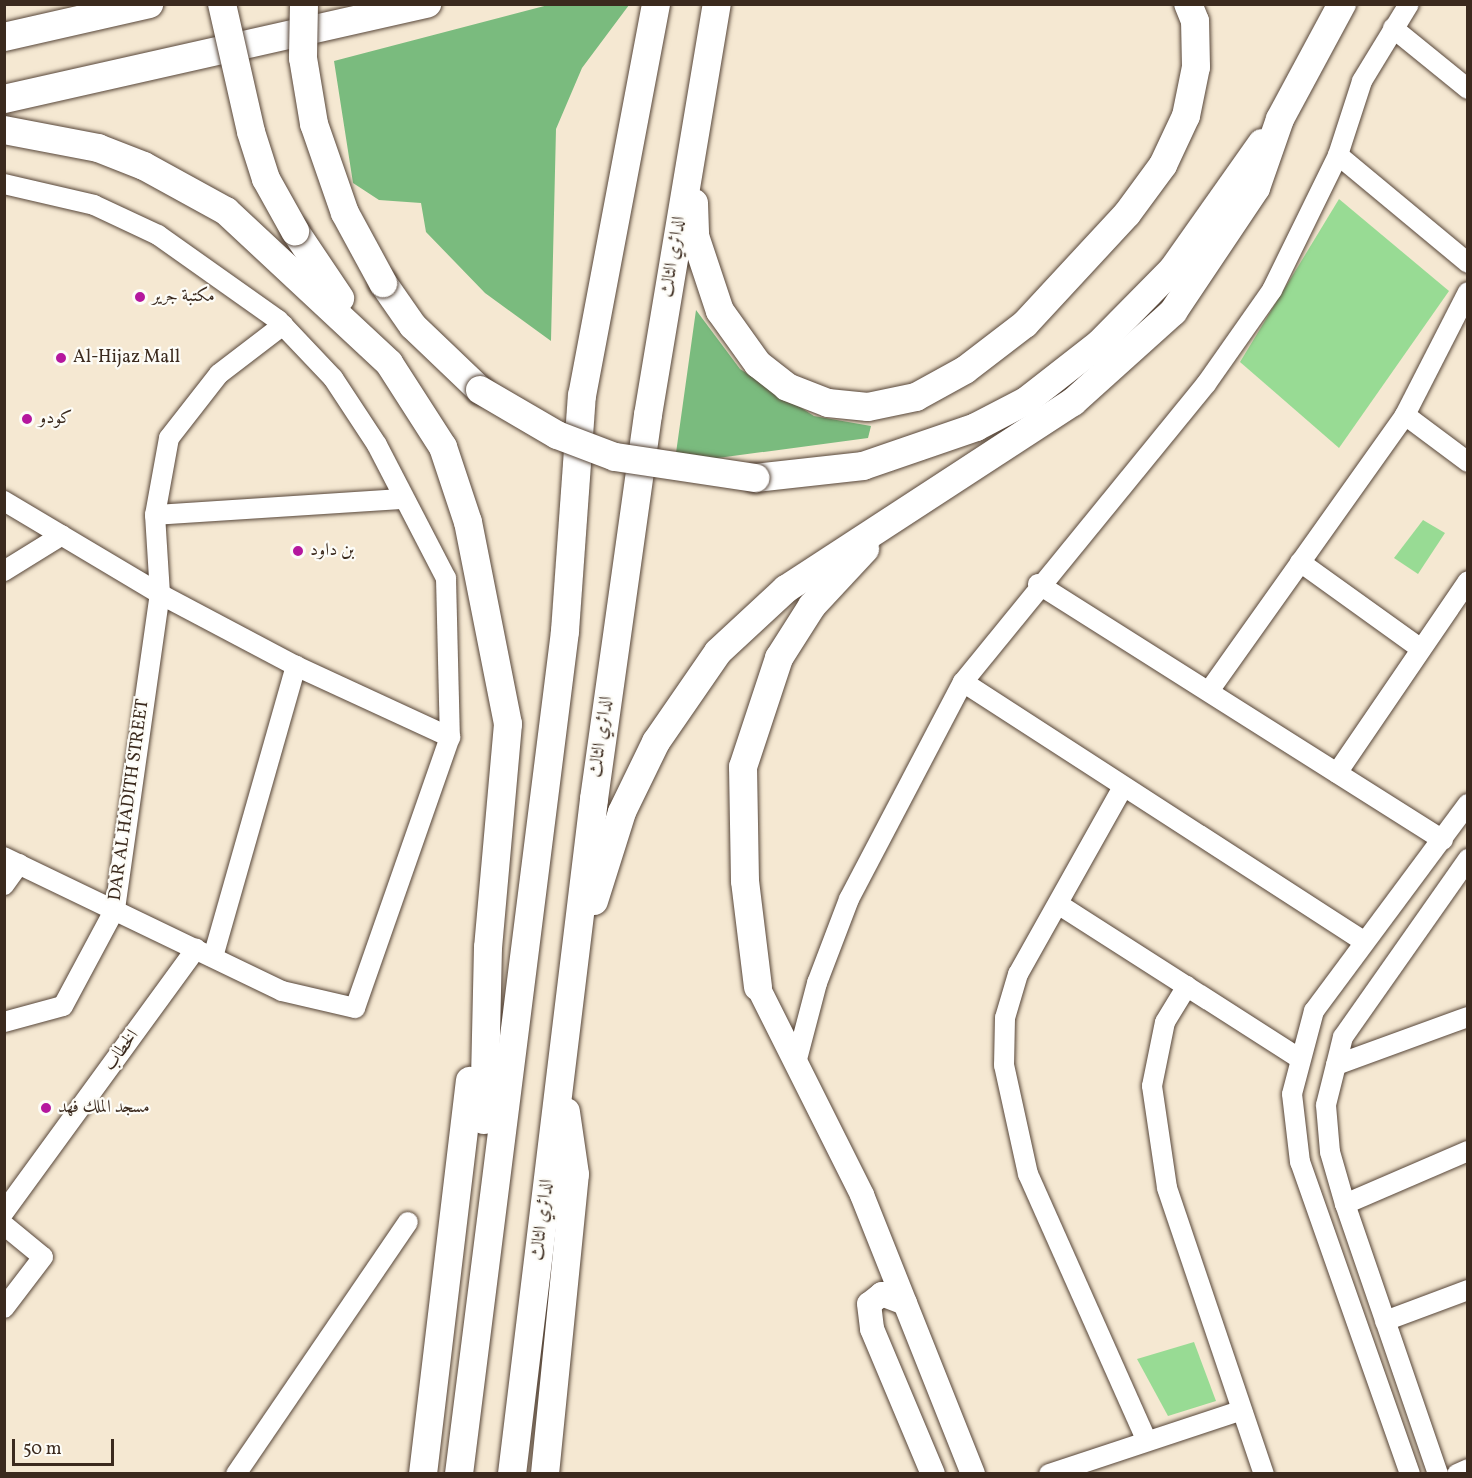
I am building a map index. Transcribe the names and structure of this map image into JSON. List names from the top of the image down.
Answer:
{
  "streets": {
    "highway": ["الدائري الثالث"],
    "street": ["DAR AL HADITH STREET", "الخطاب"]
  },
  "places": [
    "مكتبة جرير",
    "Al-Hijaz Mall",
    "كودو",
    "بن داود",
    "مسجد الملك فهد"
  ],
  "scale_bar": "50 m"
}
